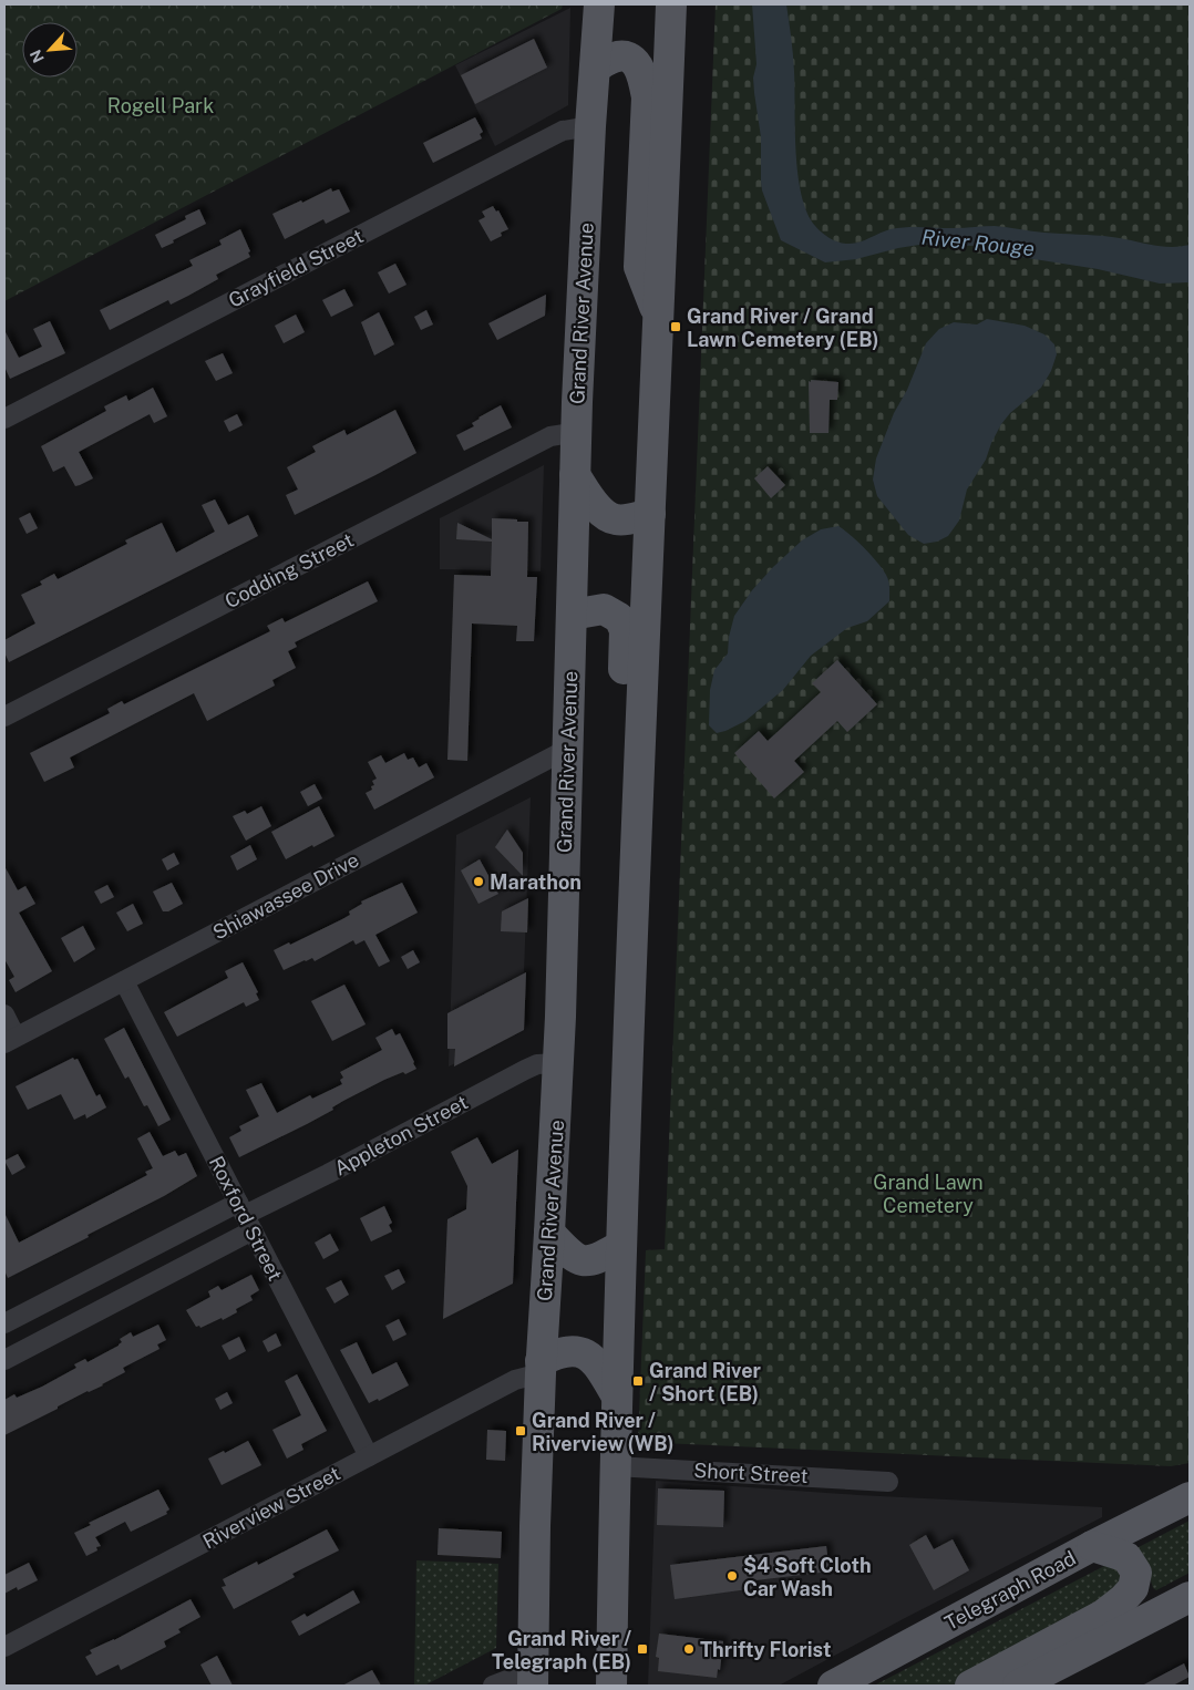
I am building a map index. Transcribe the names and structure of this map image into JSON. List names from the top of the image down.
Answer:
{
  "streets": {
    "main road": ["Grand River Avenue", "Telegraph Road"],
    "street": [
      "Grayfield Street",
      "Codding Street",
      "Shiawassee Drive",
      "Appleton Street",
      "Roxford Street",
      "Short Street",
      "Riverview Street"
    ]
  },
  "crossings": [
    ["Grayfield Street", "Grand River Avenue"],
    ["Grand River Avenue", "Codding Street"],
    ["Grand River Avenue", "Shiawassee Drive"],
    ["Grand River Avenue", "Appleton Street"],
    ["Grand River Avenue", "Riverview Street"],
    ["Shiawassee Drive", "Roxford Street"],
    ["Appleton Street", "Roxford Street"],
    ["Roxford Street", "Riverview Street"]
  ],
  "water": ["River Rouge"],
  "parks": ["Rogell Park", "Grand Lawn Cemetery"],
  "places": {
    "transit": [
      "Grand River / Grand Lawn Cemetery (EB)",
      "Grand River / Short (EB)",
      "Grand River / Riverview (WB)",
      "Grand River / Telegraph (EB)"
    ],
    "other": ["Marathon", "$4 Soft Cloth Car Wash", "Thrifty Florist"]
  },
  "north": "bottom left"
}
